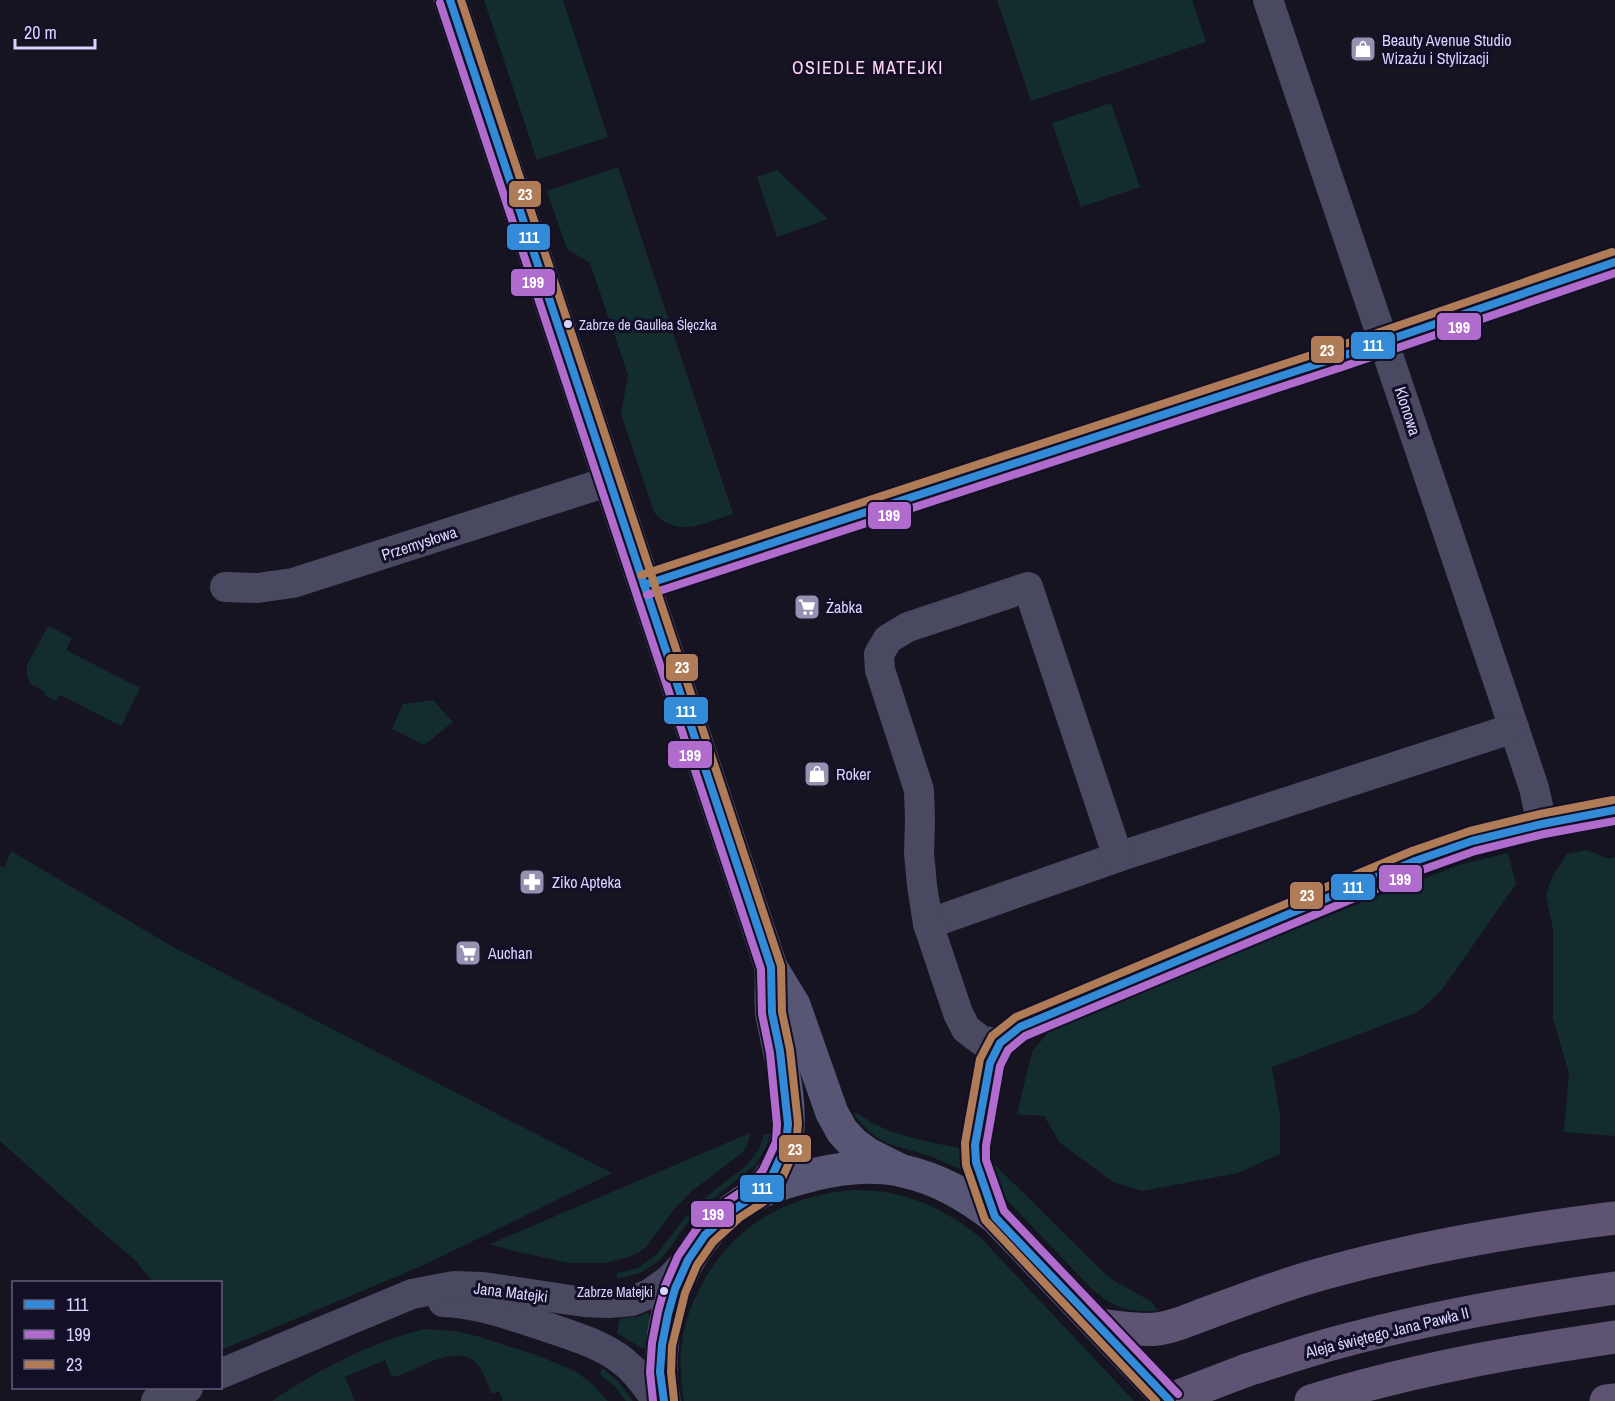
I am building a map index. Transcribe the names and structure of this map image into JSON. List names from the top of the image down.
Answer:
{
  "streets": {
    "main road": ["Aleja świętego Jana Pawła II"],
    "street": ["Klonowa", "Przemysłowa", "Jana Matejki"]
  },
  "districts": ["OSIEDLE MATEJKI"],
  "places": {
    "shop": ["Beauty Avenue Studio Wizażu i Stylizacji", "Roker"],
    "other": ["Zabrze de Gaullea Ślęczka", "Zabrze Matejki"],
    "supermarket": ["Żabka", "Auchan"],
    "pharmacy": ["Ziko Apteka"]
  },
  "lines": ["transit line 111", "transit line 23", "transit line 199"],
  "legend": ["111", "199", "23"],
  "scale_bar": "20 m"
}
